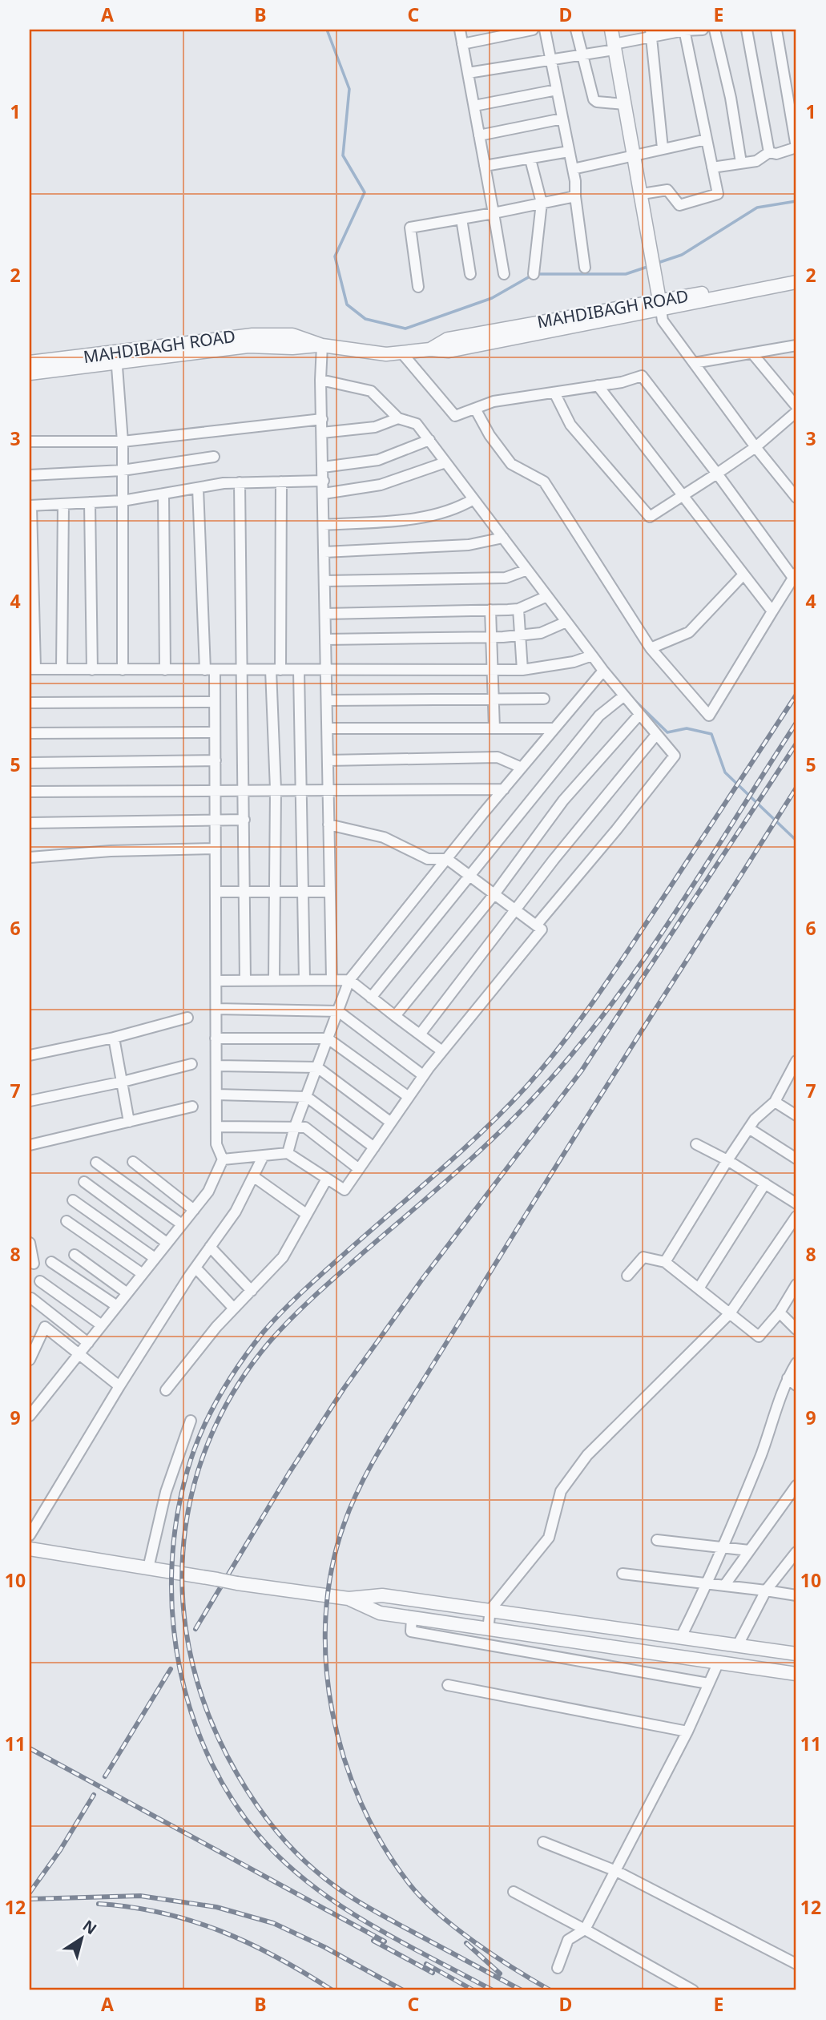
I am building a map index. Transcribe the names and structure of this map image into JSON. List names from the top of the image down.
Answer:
{
  "streets": {
    "street": ["MAHDIBAGH ROAD"]
  },
  "north": "top right",
  "grid": {
    "columns": [
      "A",
      "B",
      "C",
      "D",
      "E"
    ],
    "rows": [
      "1",
      "2",
      "3",
      "4",
      "5",
      "6",
      "7",
      "8",
      "9",
      "10",
      "11",
      "12"
    ]
  }
}
